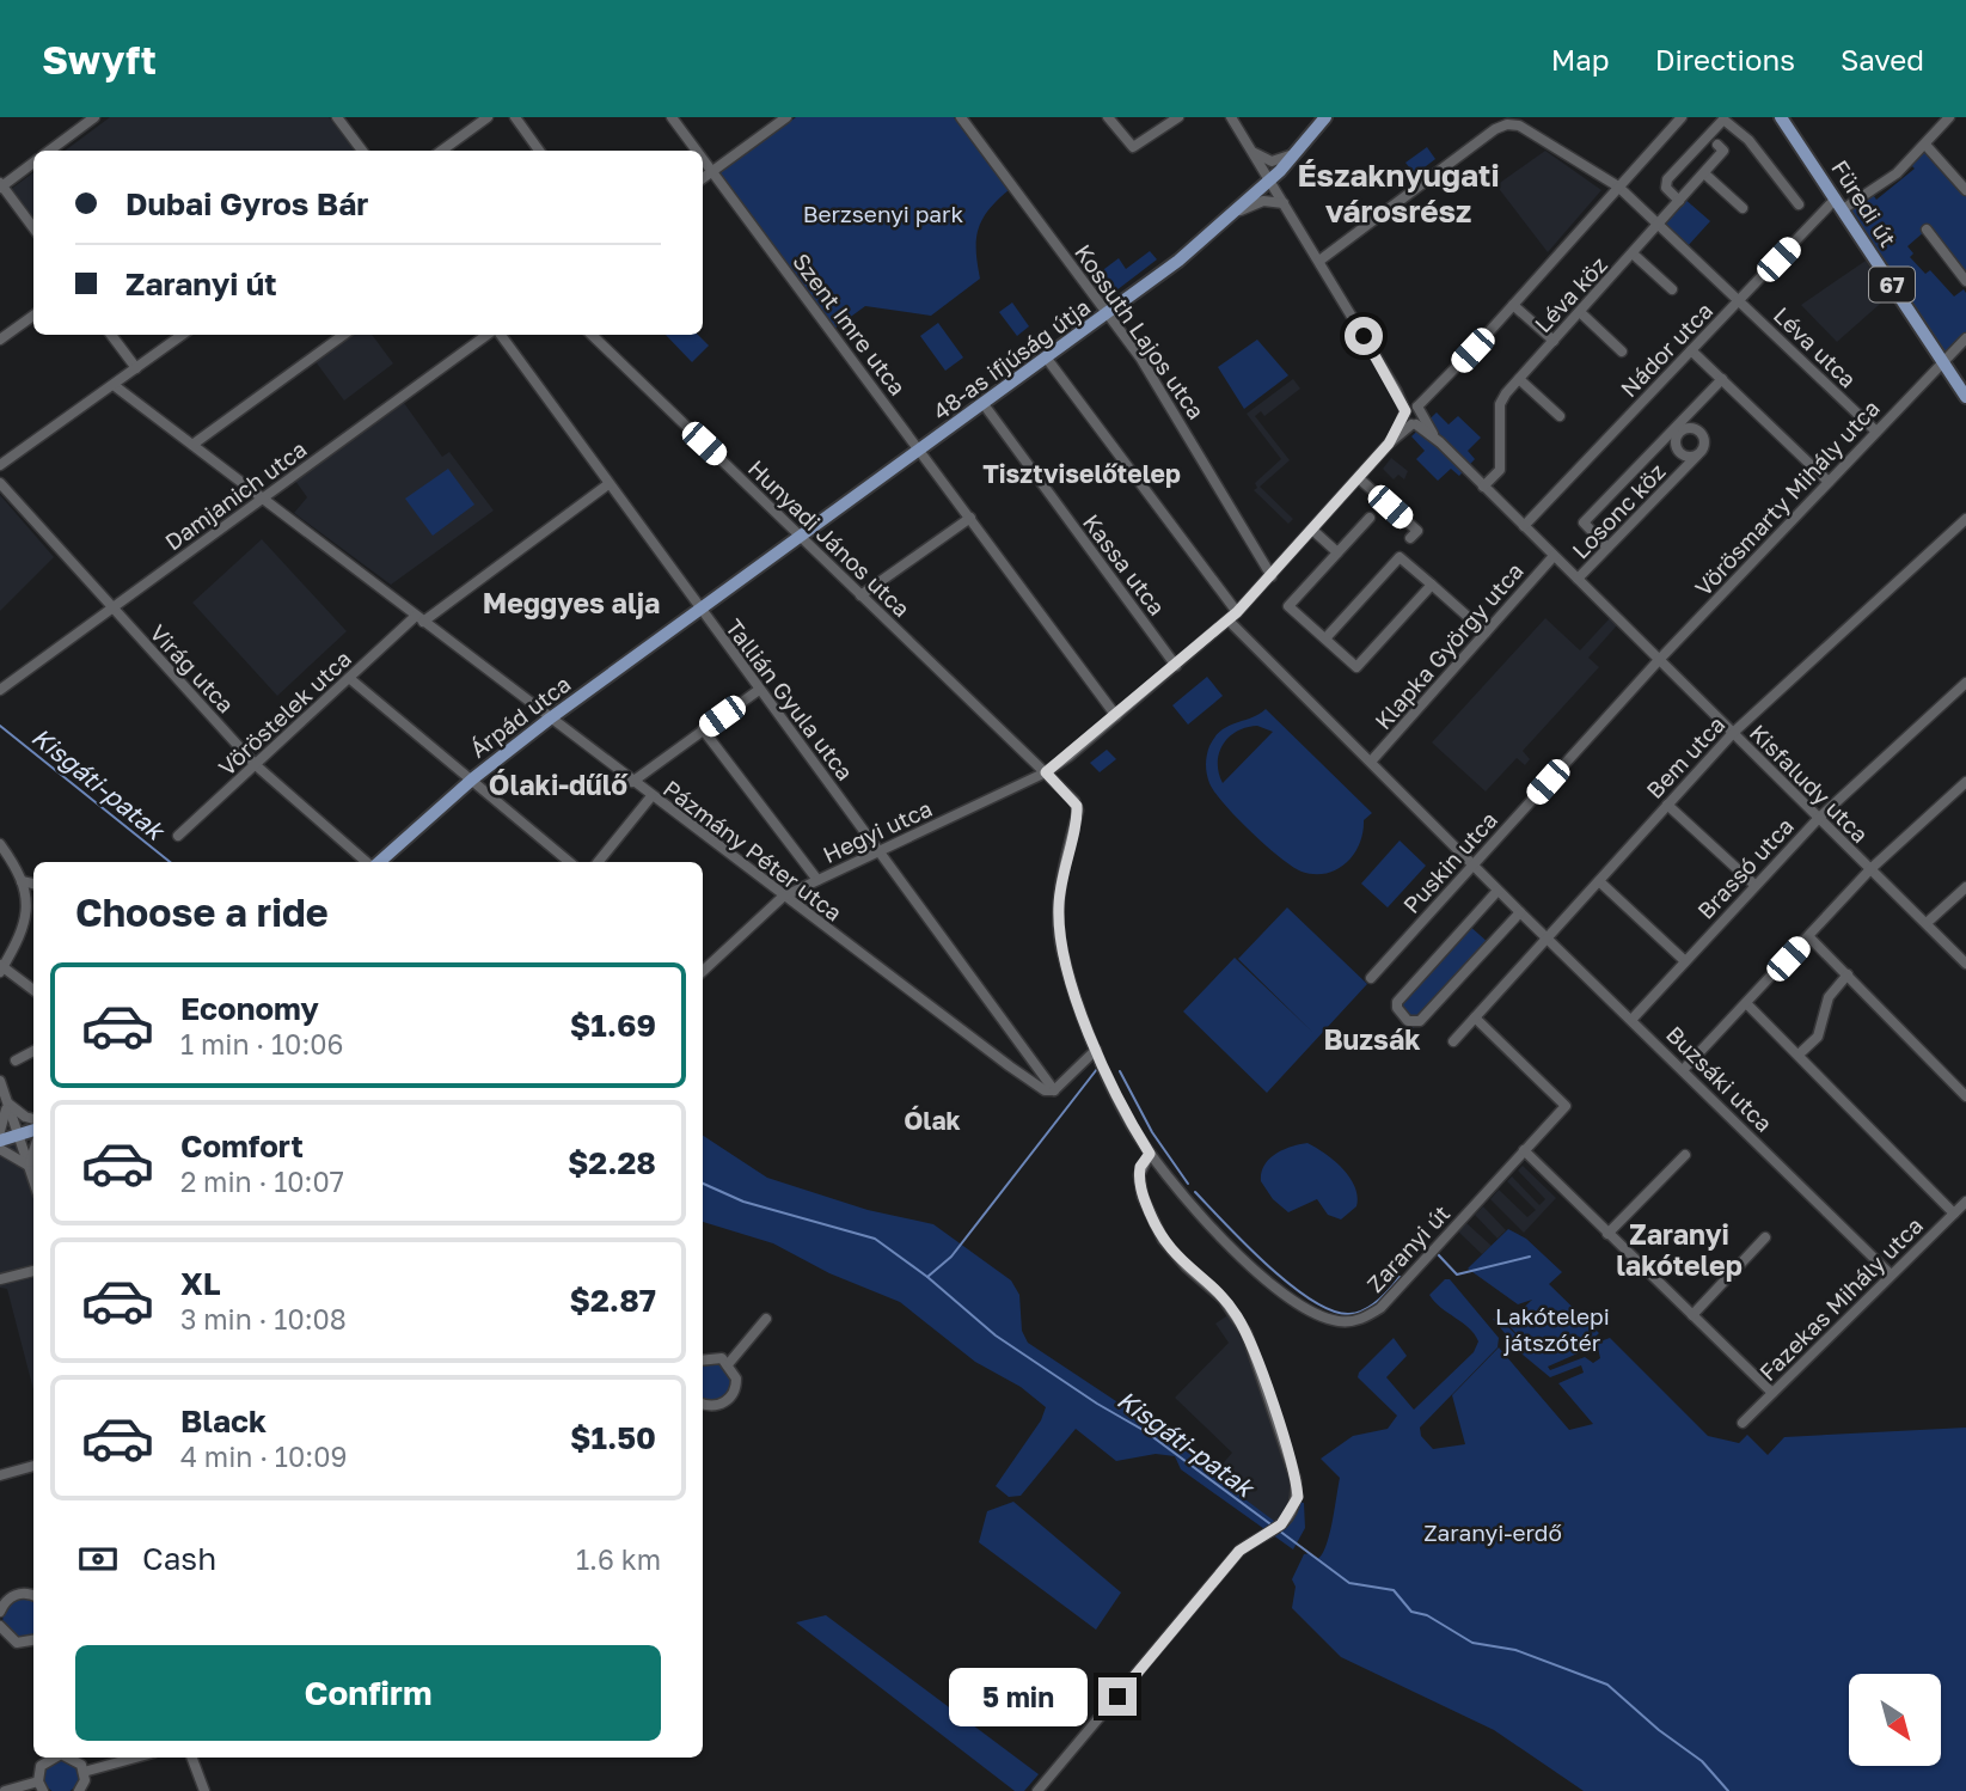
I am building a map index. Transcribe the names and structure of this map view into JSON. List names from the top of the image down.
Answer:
{
  "streets": {
    "main road": [
      "Füredi út",
      "67",
      "48-as ifjúság útja",
      "Árpád utca"
    ],
    "street": [
      "Léva köz",
      "Szent Imre utca",
      "Kossuth Lajos utca",
      "Léva utca",
      "Nádor utca",
      "Damjanich utca",
      "Vörösmarty Mihály utca",
      "Losonc köz",
      "Hunyadi János utca",
      "Kassa utca",
      "Klapka György utca",
      "Virág utca",
      "Tallián Gyula utca",
      "Vöröstelek utca",
      "Bem utca",
      "Kisfaludy utca",
      "Hegyi utca",
      "Pázmány Péter utca",
      "Puskin utca",
      "Brassó utca",
      "Buzsáki utca",
      "Zaranyi út",
      "Fazekas Mihály utca"
    ]
  },
  "crossings": [
    ["Füredi út", "Nádor utca"],
    ["Füredi út", "Vörösmarty Mihály utca"],
    ["Léva köz", "Léva utca"],
    ["Léva köz", "Kisfaludy utca"],
    ["Szent Imre utca", "48-as ifjúság útja"],
    ["Szent Imre utca", "Hegyi utca"],
    ["Kossuth Lajos utca", "48-as ifjúság útja"],
    ["Kossuth Lajos utca", "Hegyi utca"],
    ["Léva utca", "Nádor utca"],
    ["Léva utca", "Vörösmarty Mihály utca"],
    ["Léva utca", "Kisfaludy utca"],
    ["Léva utca", "Hegyi utca"],
    ["Nádor utca", "Kisfaludy utca"],
    ["48-as ifjúság útja", "Hunyadi János utca"],
    ["48-as ifjúság útja", "Kassa utca"],
    ["48-as ifjúság útja", "Tallián Gyula utca"],
    ["48-as ifjúság útja", "Árpád utca"],
    ["48-as ifjúság útja", "Kisfaludy utca"],
    ["Damjanich utca", "Virág utca"],
    ["Damjanich utca", "Pázmány Péter utca"],
    ["Vörösmarty Mihály utca", "Kisfaludy utca"],
    ["Vörösmarty Mihály utca", "Puskin utca"],
    ["Losonc köz", "Kisfaludy utca"],
    ["Hunyadi János utca", "Hegyi utca"],
    ["Hunyadi János utca", "Zaranyi út"],
    ["Kassa utca", "Hegyi utca"],
    ["Klapka György utca", "Kisfaludy utca"],
    ["Klapka György utca", "Buzsáki utca"],
    ["Virág utca", "Vöröstelek utca"],
    ["Tallián Gyula utca", "Vöröstelek utca"],
    ["Tallián Gyula utca", "Árpád utca"],
    ["Tallián Gyula utca", "Hegyi utca"],
    ["Tallián Gyula utca", "Pázmány Péter utca"],
    ["Vöröstelek utca", "Pázmány Péter utca"],
    ["Árpád utca", "Pázmány Péter utca"],
    ["Bem utca", "Kisfaludy utca"],
    ["Bem utca", "Buzsáki utca"],
    ["Bem utca", "Zaranyi út"],
    ["Kisfaludy utca", "Hegyi utca"],
    ["Kisfaludy utca", "Puskin utca"],
    ["Kisfaludy utca", "Brassó utca"],
    ["Hegyi utca", "Pázmány Péter utca"],
    ["Hegyi utca", "Buzsáki utca"],
    ["Hegyi utca", "Zaranyi út"],
    ["Puskin utca", "Buzsáki utca"],
    ["Brassó utca", "Buzsáki utca"],
    ["Buzsáki utca", "Fazekas Mihály utca"]
  ],
  "districts": [
    "Északnyugati városrész",
    "Tisztviselőtelep",
    "Meggyes alja",
    "Ólaki-dűlő",
    "Buzsák",
    "Ólak",
    "Zaranyi lakótelep"
  ],
  "water": ["Kisgáti-patak"],
  "parks": ["Berzsenyi park", "Lakótelepi játszótér", "Zaranyi-erdő"],
  "north": "bottom right",
  "page": {
    "header": "Swyft",
    "nav": ["Map", "Directions", "Saved"],
    "banner": ["Dubai Gyros Bár", "Zaranyi út"],
    "heading": "Choose a ride",
    "list": [
      {
        "name": "Economy",
        "note": "1 min · 10:06",
        "value": "$1.69"
      },
      {
        "name": "Comfort",
        "note": "2 min · 10:07",
        "value": "$2.28"
      },
      {
        "name": "XL",
        "note": "3 min · 10:08",
        "value": "$2.87"
      },
      {
        "name": "Black",
        "note": "4 min · 10:09",
        "value": "$1.50"
      }
    ],
    "pay": ["Cash", "1.6 km"],
    "buttons": "Confirm",
    "bubble": "5 min"
  }
}
